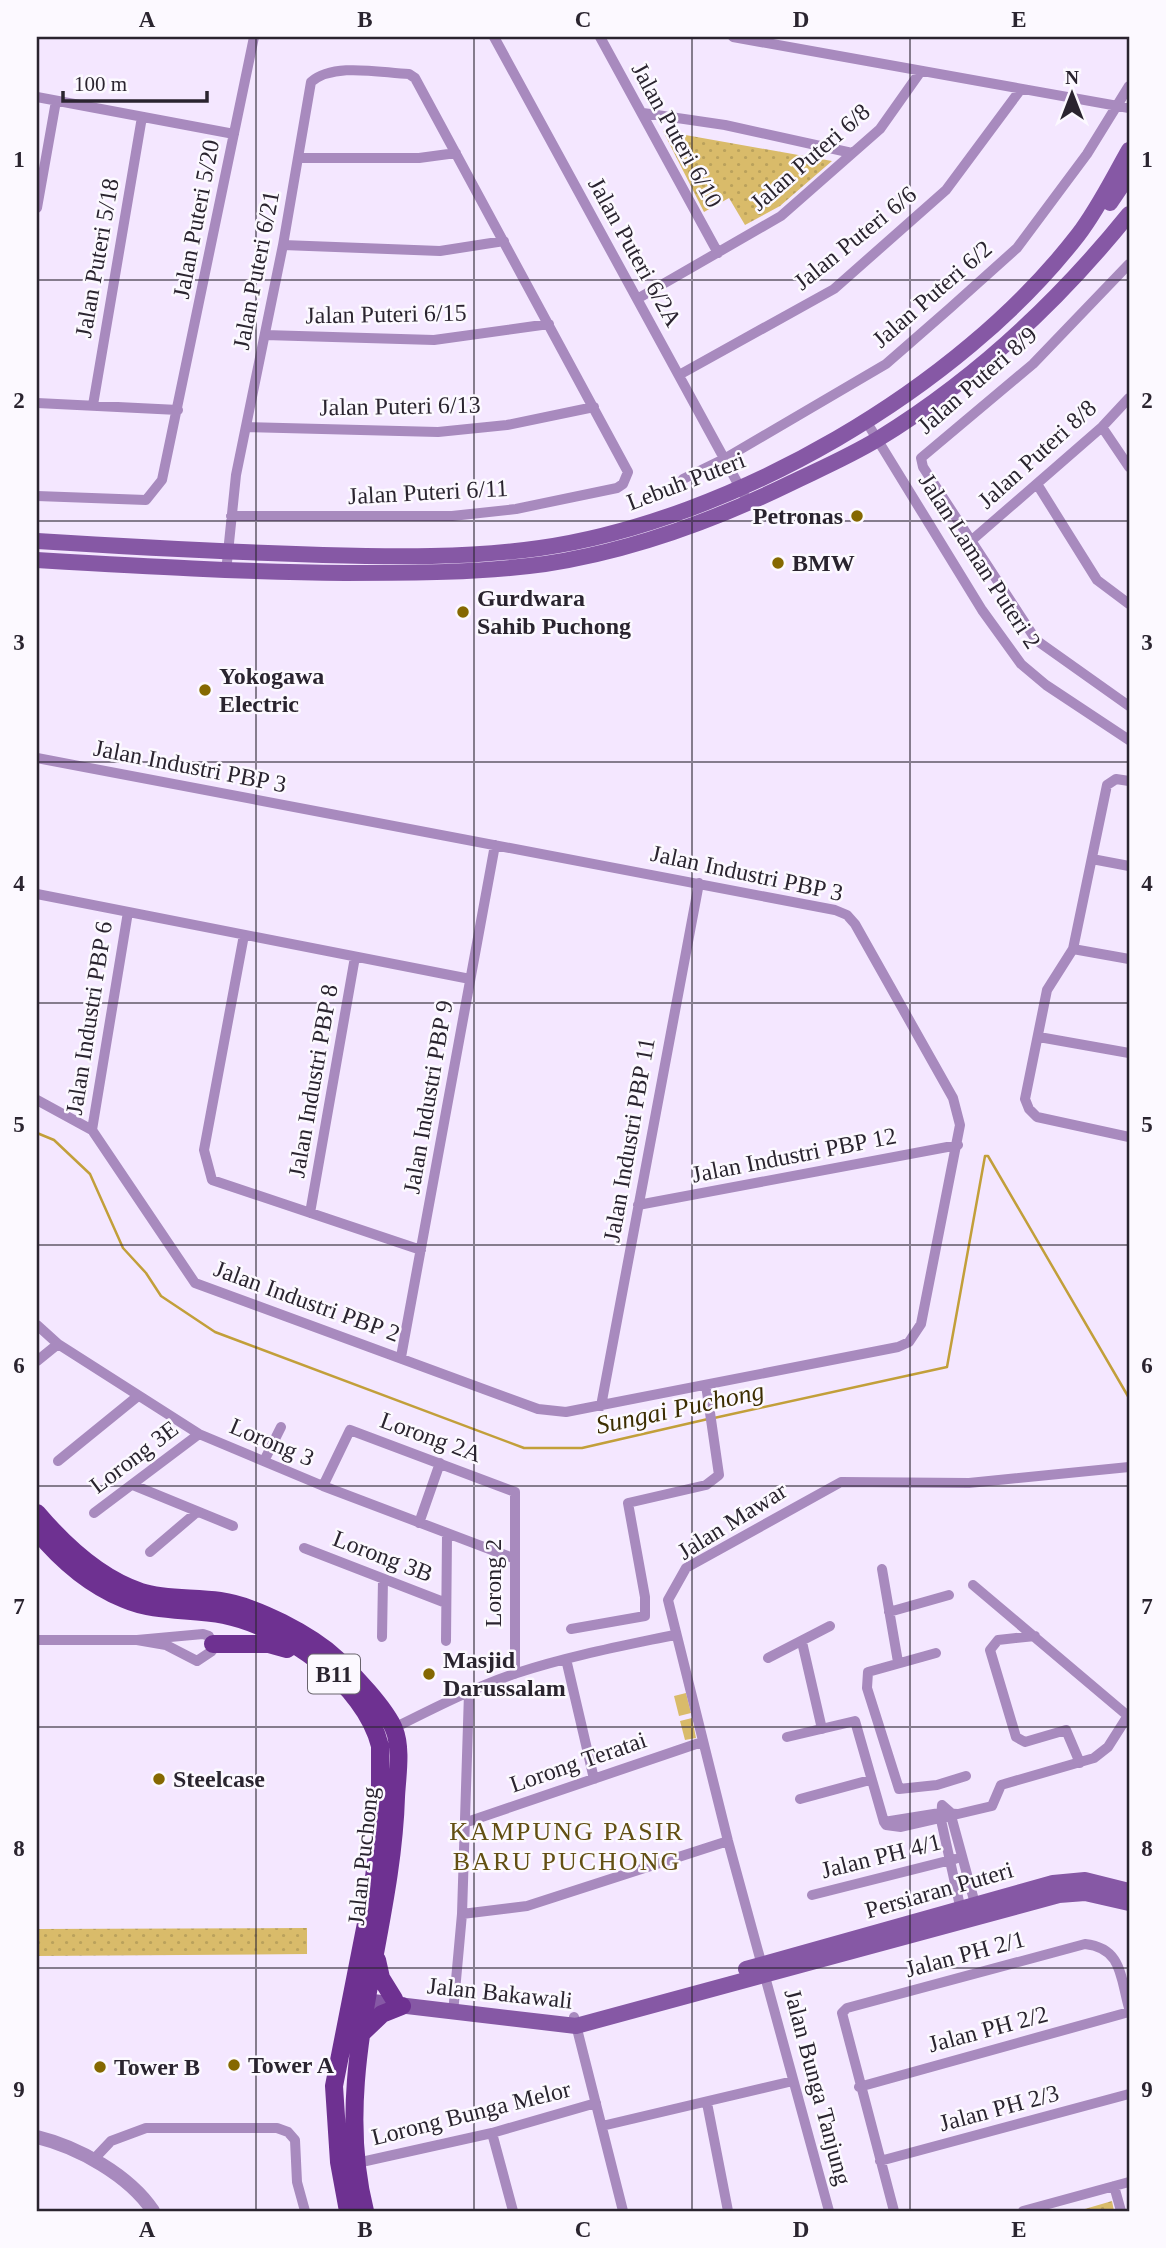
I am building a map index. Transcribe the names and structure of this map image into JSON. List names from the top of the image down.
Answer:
{
  "streets": {
    "main road": [
      "Lebuh Puteri",
      "B11",
      "Jalan Puchong",
      "Persiaran Puteri",
      "Jalan Bakawali"
    ],
    "street": [
      "Jalan Puteri 6/10",
      "Jalan Puteri 6/8",
      "Jalan Puteri 5/20",
      "Jalan Puteri 6/6",
      "Jalan Puteri 6/2A",
      "Jalan Puteri 5/18",
      "Jalan Puteri 6/21",
      "Jalan Puteri 6/2",
      "Jalan Puteri 6/15",
      "Jalan Puteri 8/9",
      "Jalan Puteri 6/13",
      "Jalan Puteri 8/8",
      "Jalan Puteri 6/11",
      "Jalan Laman Puteri 2",
      "Jalan Industri PBP 3",
      "Jalan Industri PBP 6",
      "Jalan Industri PBP 8",
      "Jalan Industri PBP 9",
      "Jalan Industri PBP 11",
      "Jalan Industri PBP 12",
      "Jalan Industri PBP 2",
      "Lorong 2A",
      "Lorong 3",
      "Lorong 3E",
      "Jalan Mawar",
      "Lorong 3B",
      "Lorong 2",
      "Lorong Teratai",
      "Jalan PH 4/1",
      "Jalan PH 2/1",
      "Jalan PH 2/2",
      "Jalan Bunga Tanjung",
      "Jalan PH 2/3",
      "Lorong Bunga Melor"
    ]
  },
  "crossings": [
    ["Jalan Puteri 6/10", "Jalan Puteri 6/8"],
    ["Jalan Puteri 6/8", "Jalan Puteri 6/2A"],
    ["Jalan Puteri 6/6", "Jalan Puteri 6/2A"],
    ["Jalan Puteri 6/2A", "Jalan Puteri 6/2"],
    ["Jalan Puteri 6/2A", "Lebuh Puteri"],
    ["Jalan Puteri 6/21", "Jalan Puteri 6/15"],
    ["Jalan Puteri 6/21", "Jalan Puteri 6/13"],
    ["Jalan Puteri 6/21", "Lebuh Puteri"],
    ["Jalan Puteri 6/21", "Jalan Puteri 6/11"],
    ["Jalan Puteri 8/9", "Jalan Puteri 8/8"],
    ["Jalan Puteri 6/13", "Jalan Puteri 6/11"],
    ["Lebuh Puteri", "Jalan Laman Puteri 2"],
    ["Jalan Industri PBP 3", "Jalan Industri PBP 9"],
    ["Jalan Industri PBP 3", "Jalan Industri PBP 11"],
    ["Jalan Industri PBP 3", "Jalan Industri PBP 12"],
    ["Jalan Industri PBP 3", "Jalan Industri PBP 2"],
    ["Jalan Industri PBP 6", "Jalan Industri PBP 2"],
    ["Jalan Industri PBP 9", "Jalan Industri PBP 2"],
    ["Jalan Industri PBP 11", "Jalan Industri PBP 12"],
    ["Jalan Industri PBP 11", "Jalan Industri PBP 2"],
    ["Lorong 2A", "Lorong 3"],
    ["Lorong 2A", "Lorong 2"],
    ["Lorong 3", "Lorong 3E"],
    ["Lorong 3", "Lorong 2"],
    ["Jalan Mawar", "Lorong Teratai"],
    ["Jalan Mawar", "Persiaran Puteri"],
    ["Jalan Mawar", "Jalan Bakawali"],
    ["Jalan Mawar", "Jalan Bunga Tanjung"],
    ["B11", "Jalan Puchong"],
    ["Jalan Puchong", "Jalan Bakawali"],
    ["Jalan Puchong", "Lorong Bunga Melor"],
    ["Persiaran Puteri", "Jalan Bakawali"],
    ["Persiaran Puteri", "Jalan Bunga Tanjung"],
    ["Jalan PH 2/1", "Jalan PH 2/2"],
    ["Jalan Bakawali", "Jalan Bunga Tanjung"]
  ],
  "districts": ["KAMPUNG PASIR BARU PUCHONG"],
  "water": ["Sungai Puchong"],
  "places": [
    "Petronas",
    "BMW",
    "Gurdwara Sahib Puchong",
    "Yokogawa Electric",
    "Masjid Darussalam",
    "Steelcase",
    "Tower A",
    "Tower B"
  ],
  "scale_bar": "100 m",
  "north": "top",
  "grid": {
    "columns": [
      "A",
      "B",
      "C",
      "D",
      "E"
    ],
    "rows": [
      "1",
      "2",
      "3",
      "4",
      "5",
      "6",
      "7",
      "8",
      "9"
    ]
  }
}
